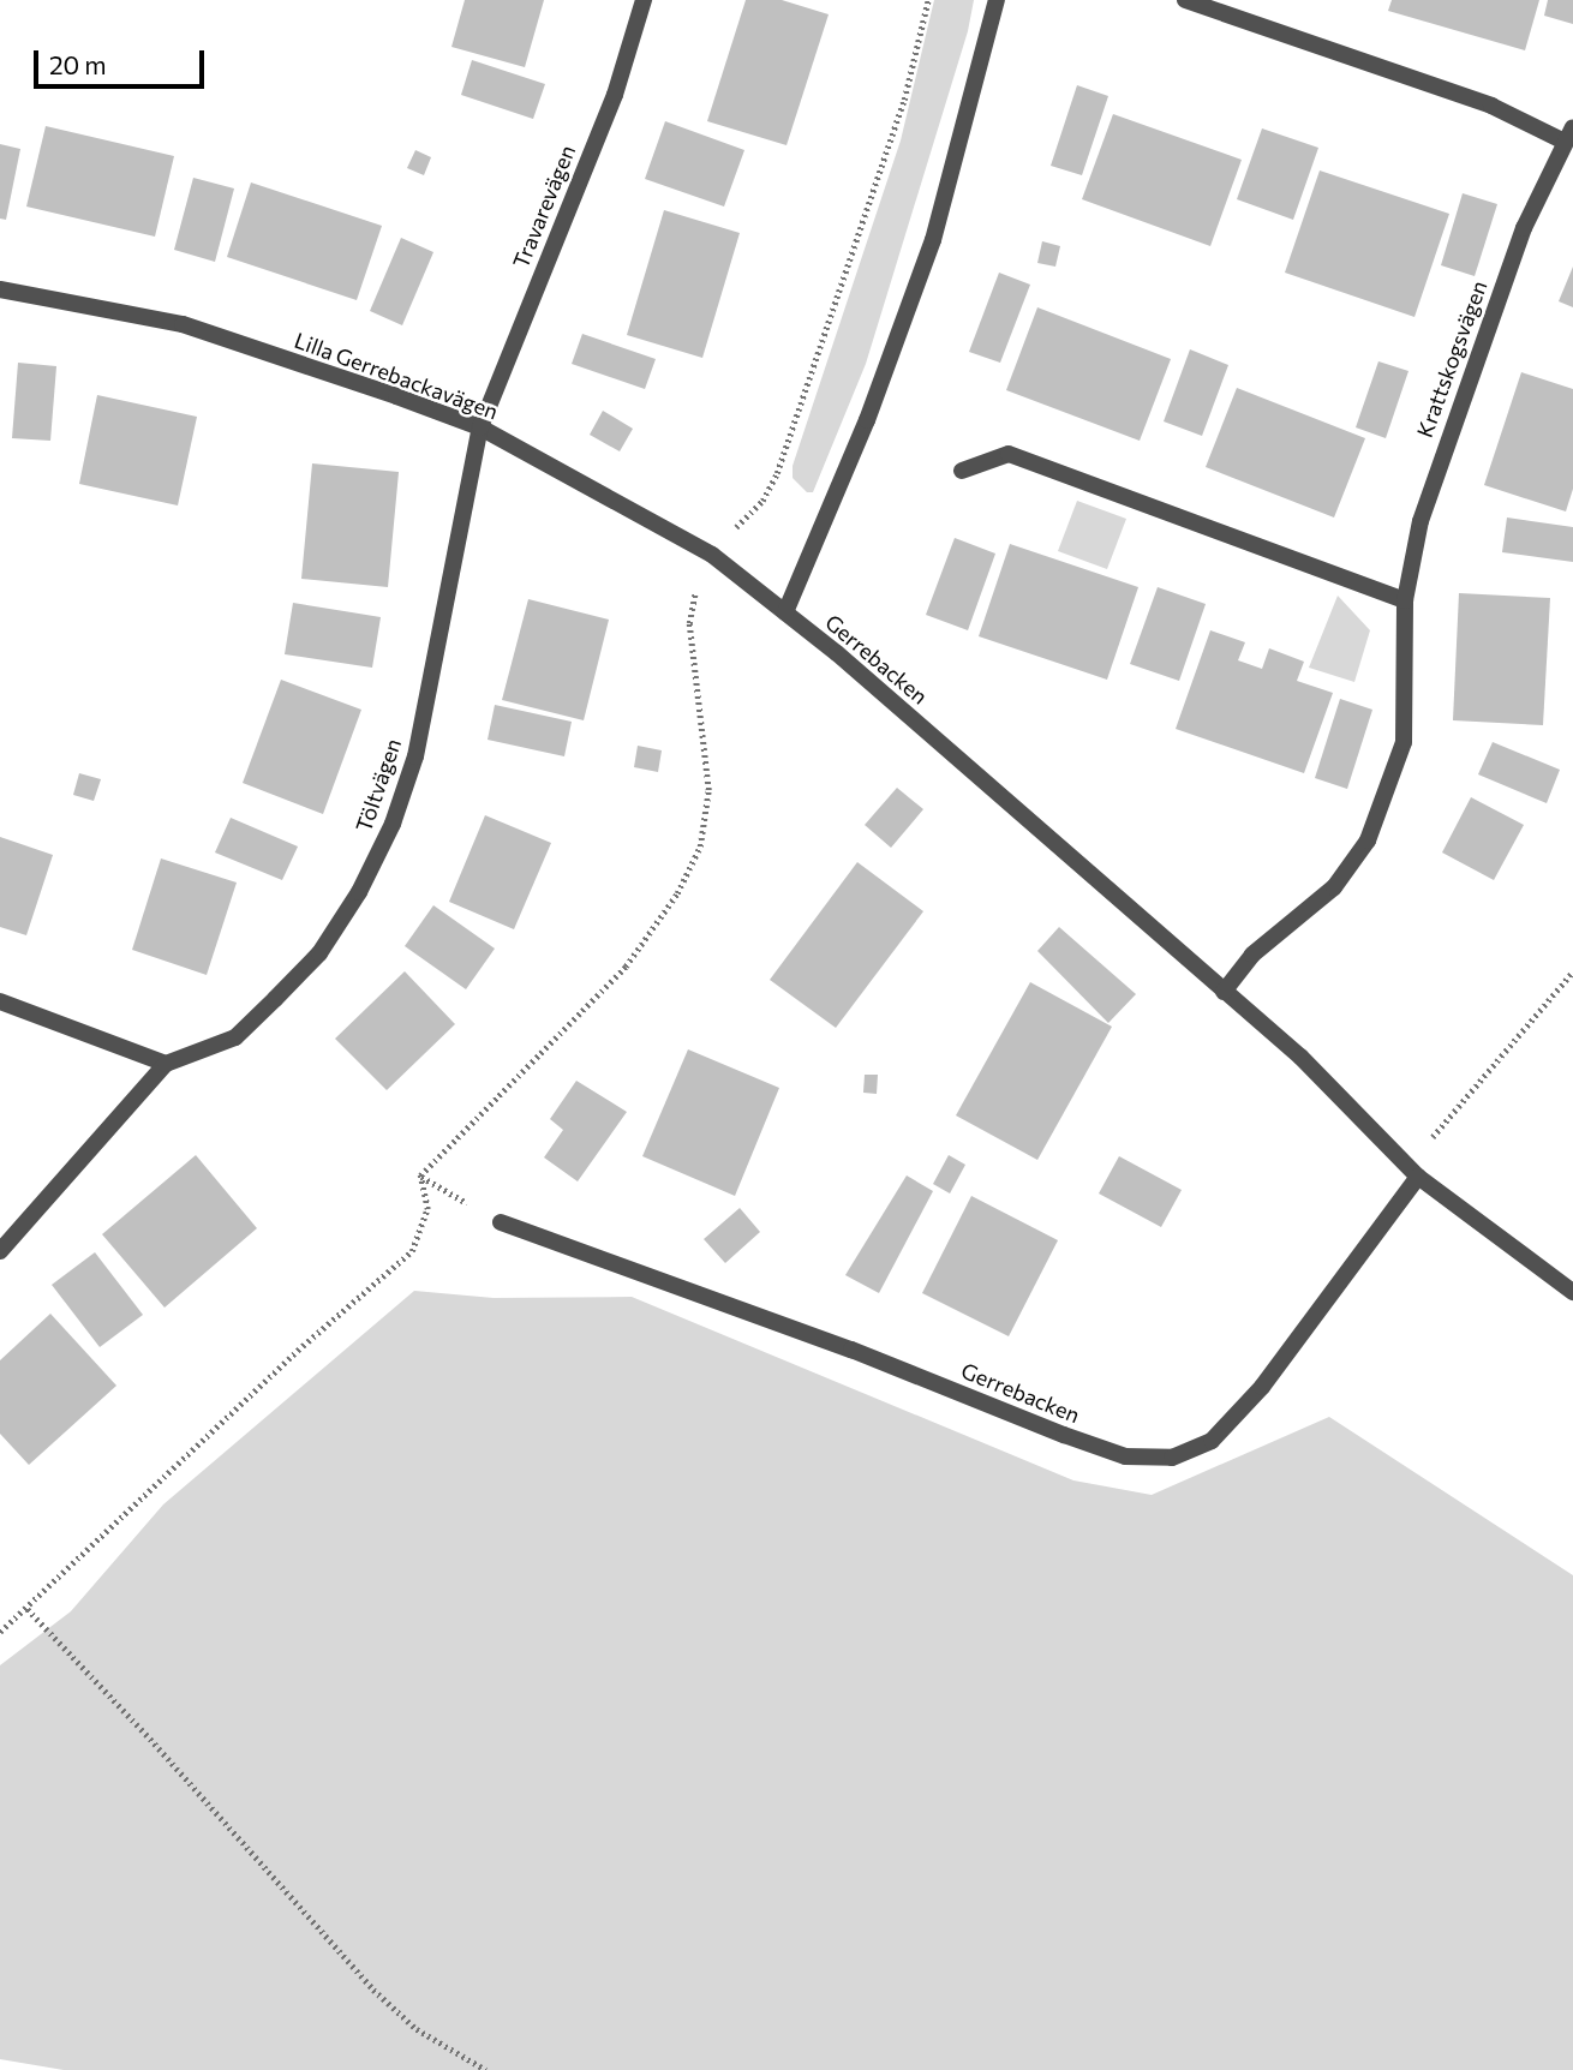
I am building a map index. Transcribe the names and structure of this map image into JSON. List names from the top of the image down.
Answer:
{
  "streets": {
    "street": [
      "Travarevägen",
      "Krattskogsvägen",
      "Lilla Gerrebackavägen",
      "Gerrebacken",
      "Töltvägen"
    ]
  },
  "crossings": [
    ["Travarevägen", "Lilla Gerrebackavägen"],
    ["Travarevägen", "Töltvägen"],
    ["Krattskogsvägen", "Gerrebacken"],
    ["Lilla Gerrebackavägen", "Gerrebacken"],
    ["Lilla Gerrebackavägen", "Töltvägen"]
  ],
  "scale_bar": "20 m"
}
